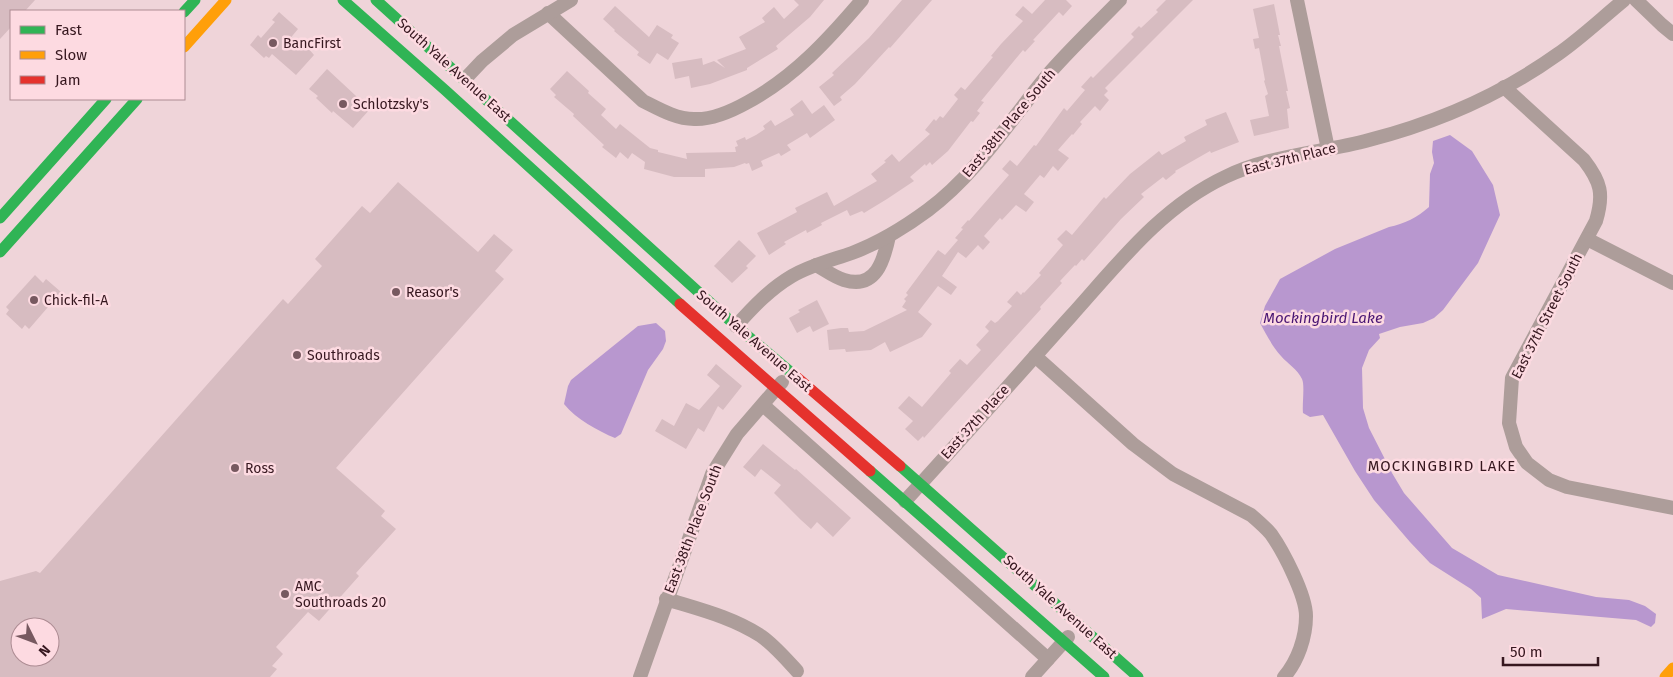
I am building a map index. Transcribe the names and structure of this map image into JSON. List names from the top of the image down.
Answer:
{
  "streets": {
    "main road": ["South Yale Avenue East"],
    "street": ["East 38th Place South", "East 37th Place", "East 37th Street South"]
  },
  "crossings": [
    ["South Yale Avenue East", "East 38th Place South"],
    ["South Yale Avenue East", "East 37th Place"],
    ["East 37th Place", "East 37th Street South"]
  ],
  "districts": ["MOCKINGBIRD LAKE"],
  "water": ["Mockingbird Lake"],
  "places": [
    "BancFirst",
    "Schlotzsky's",
    "Reasor's",
    "Chick-fil-A",
    "Southroads",
    "Ross",
    "AMC Southroads 20"
  ],
  "legend": ["Fast", "Slow", "Jam"],
  "scale_bar": "50 m",
  "north": "bottom right"
}
